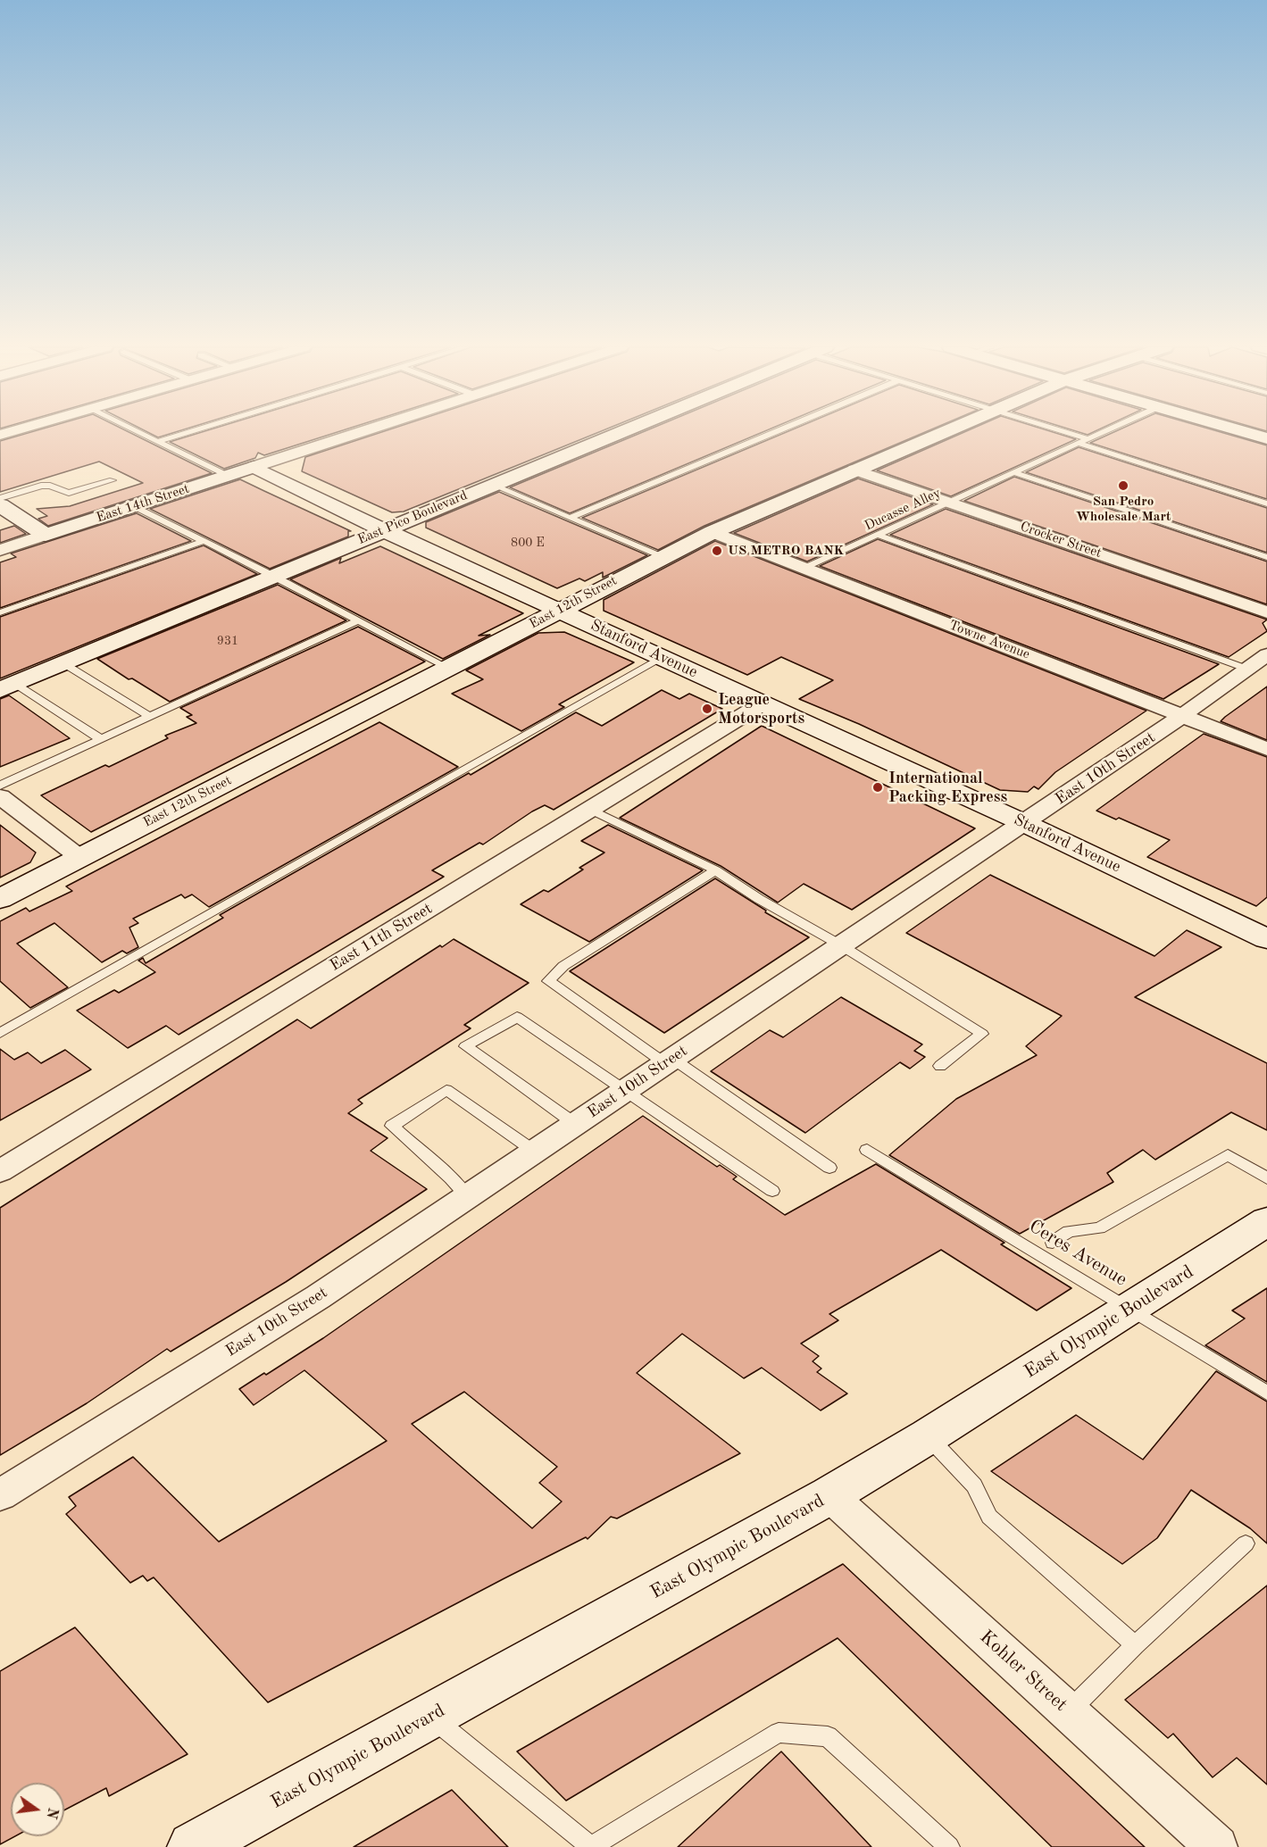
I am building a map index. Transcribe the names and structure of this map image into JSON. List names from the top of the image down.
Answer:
{
  "streets": {
    "street": [
      "East 14th Street",
      "East Pico Boulevard",
      "Crocker Street",
      "East 12th Street",
      "Towne Avenue",
      "Stanford Avenue",
      "East 10th Street",
      "East 11th Street",
      "East Olympic Boulevard",
      "Kohler Street"
    ],
    "lane": ["Ducasse Alley", "Ceres Avenue"]
  },
  "crossings": [
    ["East 14th Street", "Stanford Avenue"],
    ["Ducasse Alley", "Crocker Street"],
    ["Ducasse Alley", "Towne Avenue"],
    ["East Pico Boulevard", "Stanford Avenue"],
    ["Crocker Street", "East 12th Street"],
    ["East 12th Street", "Towne Avenue"],
    ["East 12th Street", "Stanford Avenue"],
    ["Towne Avenue", "East 10th Street"],
    ["Stanford Avenue", "East 10th Street"],
    ["Stanford Avenue", "East 11th Street"],
    ["Ceres Avenue", "East Olympic Boulevard"],
    ["East Olympic Boulevard", "Kohler Street"]
  ],
  "places": [
    "San Pedro Wholesale Mart",
    "US METRO BANK",
    "League Motorsports",
    "International Packing Express"
  ],
  "house_numbers": ["800 E", "931"],
  "north": "right"
}
